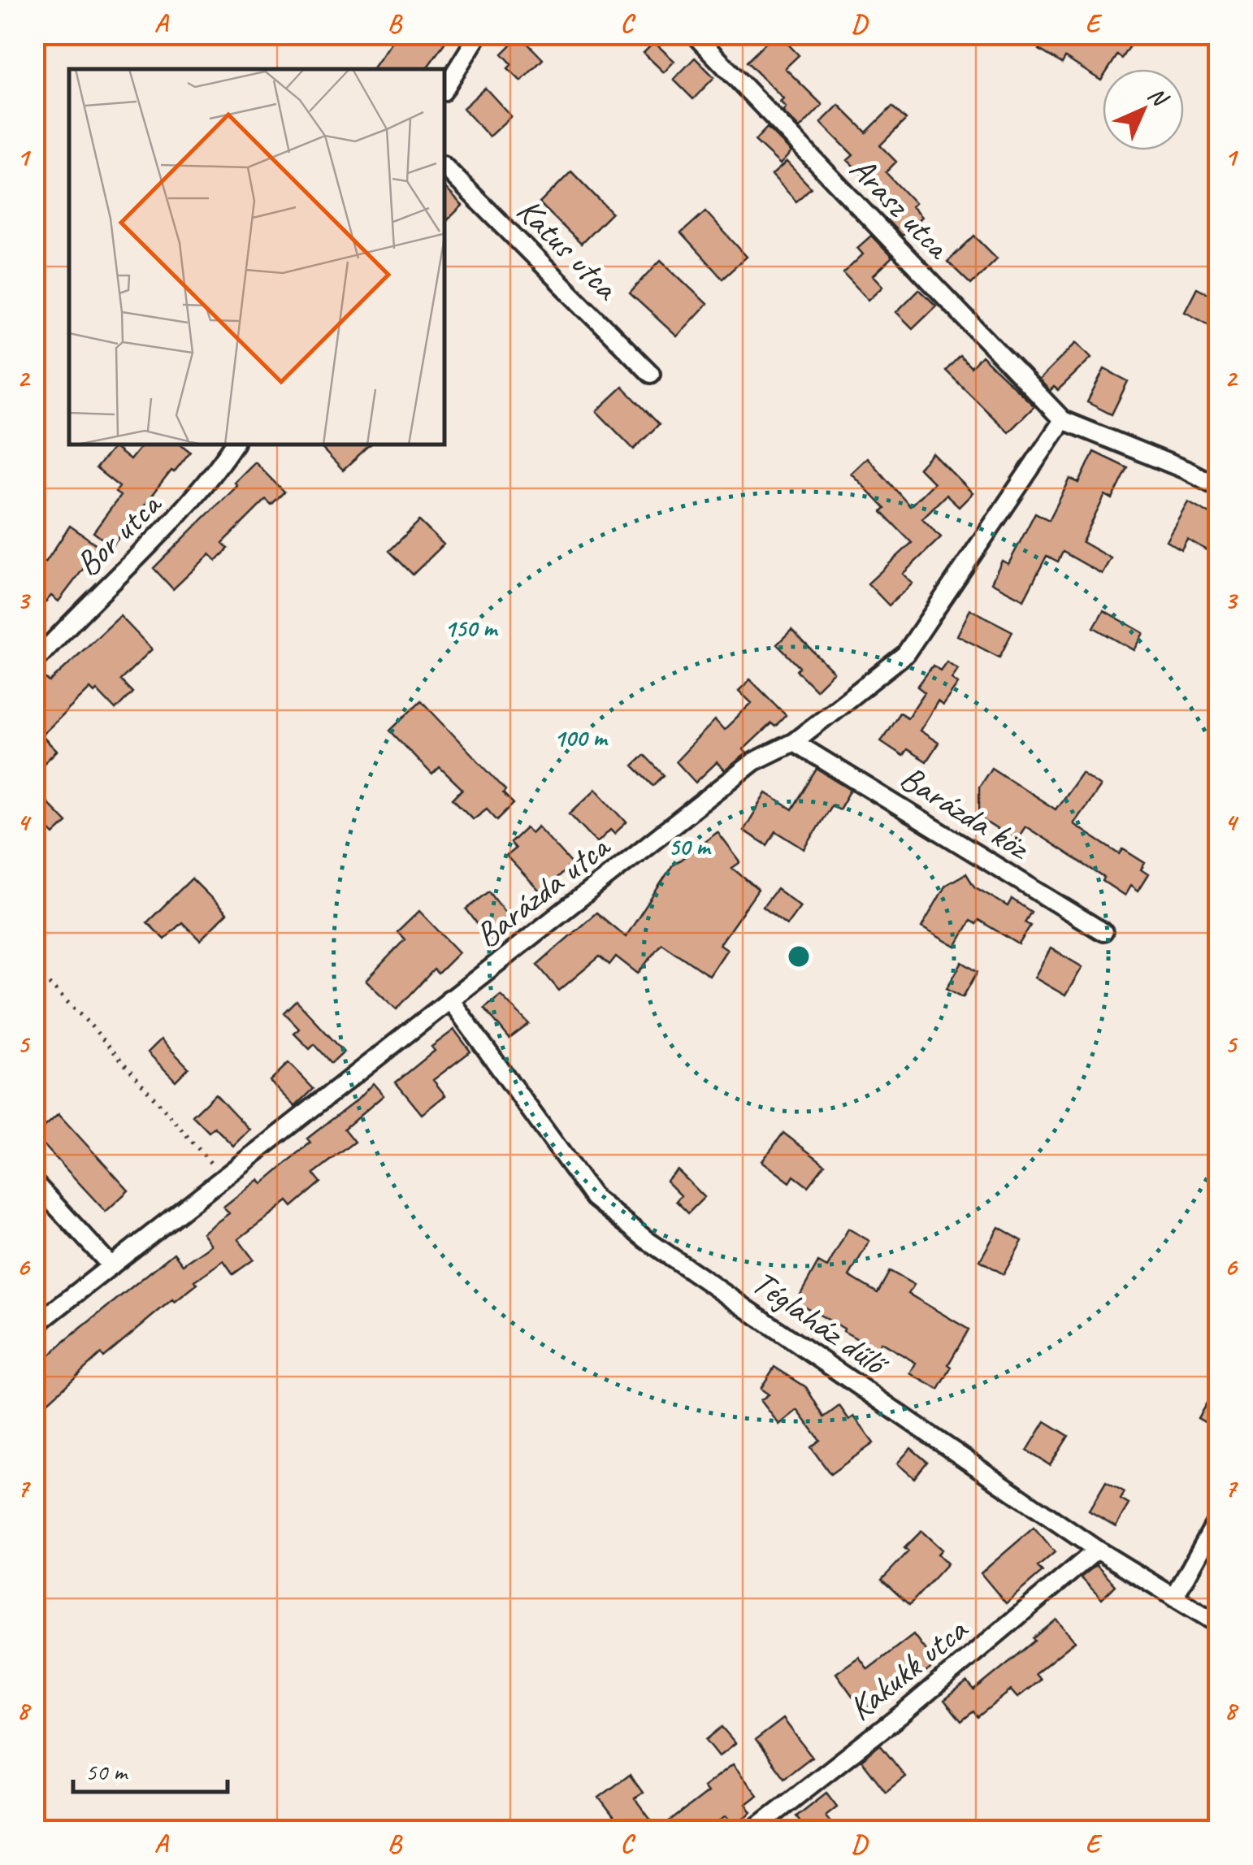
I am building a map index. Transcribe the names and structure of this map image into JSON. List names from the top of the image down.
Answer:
{
  "streets": {
    "street": [
      "Arasz utca",
      "Katus utca",
      "Bor utca",
      "Barázda köz",
      "Barázda utca",
      "Téglaház dűlő",
      "Kakukk utca"
    ]
  },
  "crossings": [
    ["Arasz utca", "Barázda utca"],
    ["Barázda köz", "Barázda utca"],
    ["Barázda utca", "Téglaház dűlő"],
    ["Téglaház dűlő", "Kakukk utca"]
  ],
  "scale_bar": "50 m",
  "north": "top right",
  "grid": {
    "columns": [
      "A",
      "B",
      "C",
      "D",
      "E"
    ],
    "rows": [
      "1",
      "2",
      "3",
      "4",
      "5",
      "6",
      "7",
      "8"
    ]
  },
  "rings": ["150 m", "100 m", "50 m"]
}
